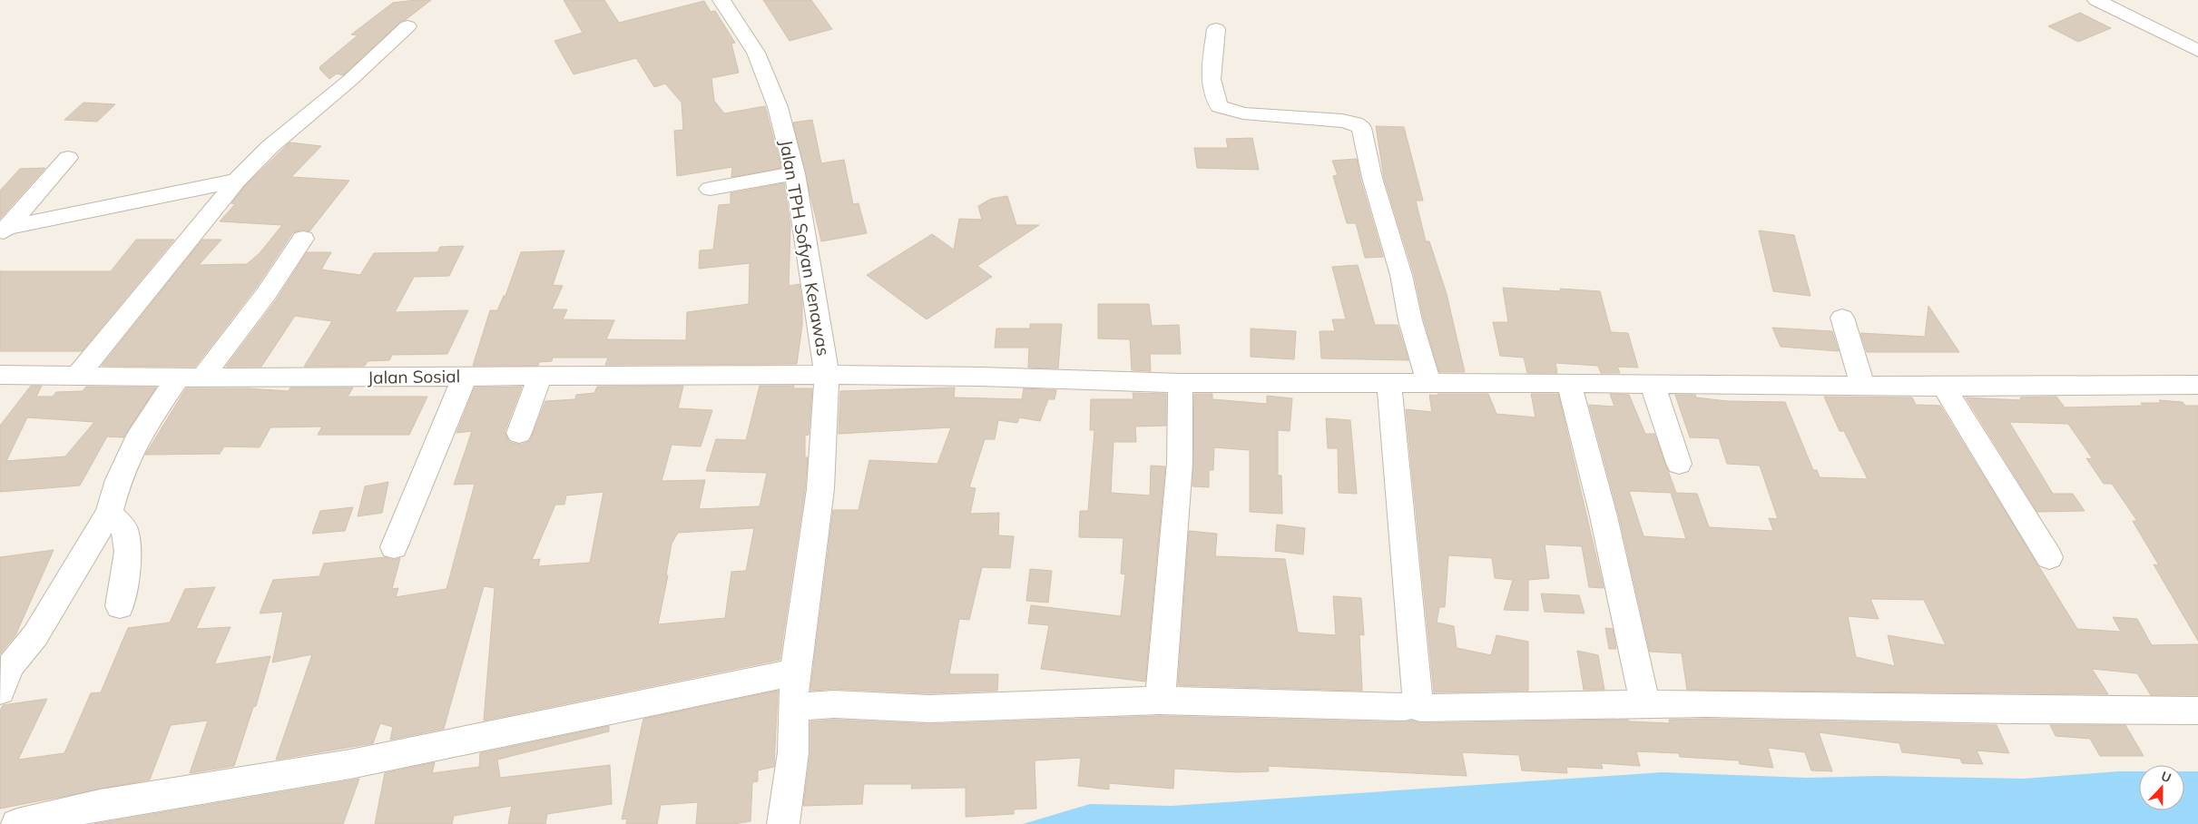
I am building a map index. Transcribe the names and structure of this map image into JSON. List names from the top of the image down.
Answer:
{
  "streets": {
    "street": ["Jalan TPH Sofyan Kenawas", "Jalan Sosial"]
  },
  "crossings": [
    ["Jalan TPH Sofyan Kenawas", "Jalan Sosial"]
  ],
  "north": "top"
}
